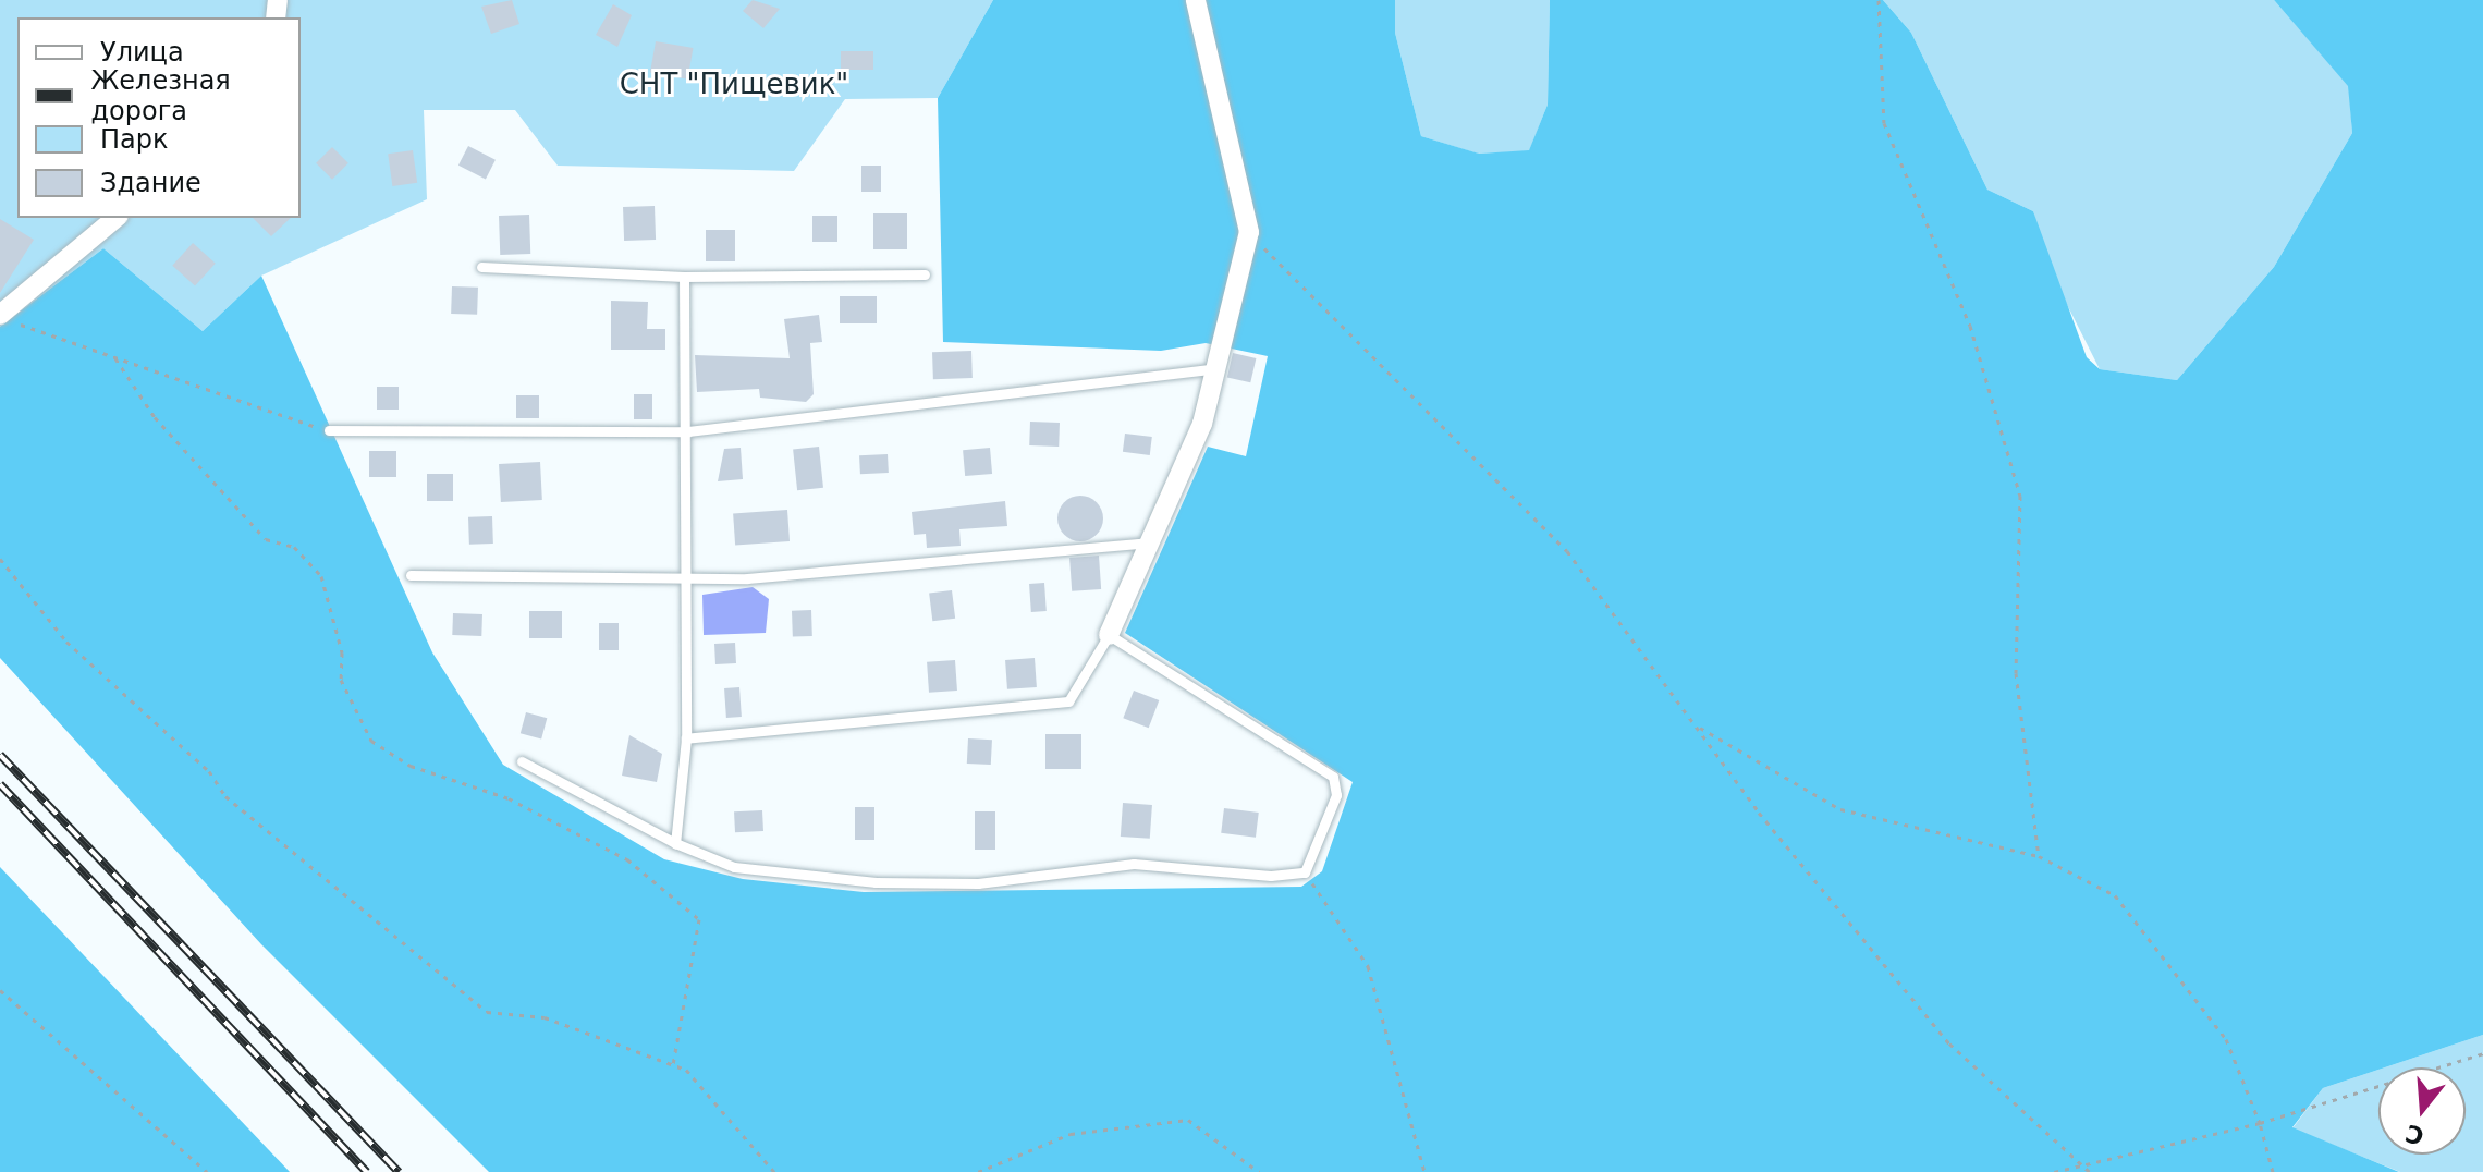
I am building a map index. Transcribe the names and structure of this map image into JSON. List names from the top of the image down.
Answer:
{
  "parks": ["СНТ \"Пищевик\""],
  "legend": [
    "Улица",
    "Железная дорога",
    "Парк",
    "Здание"
  ],
  "north": "bottom"
}
